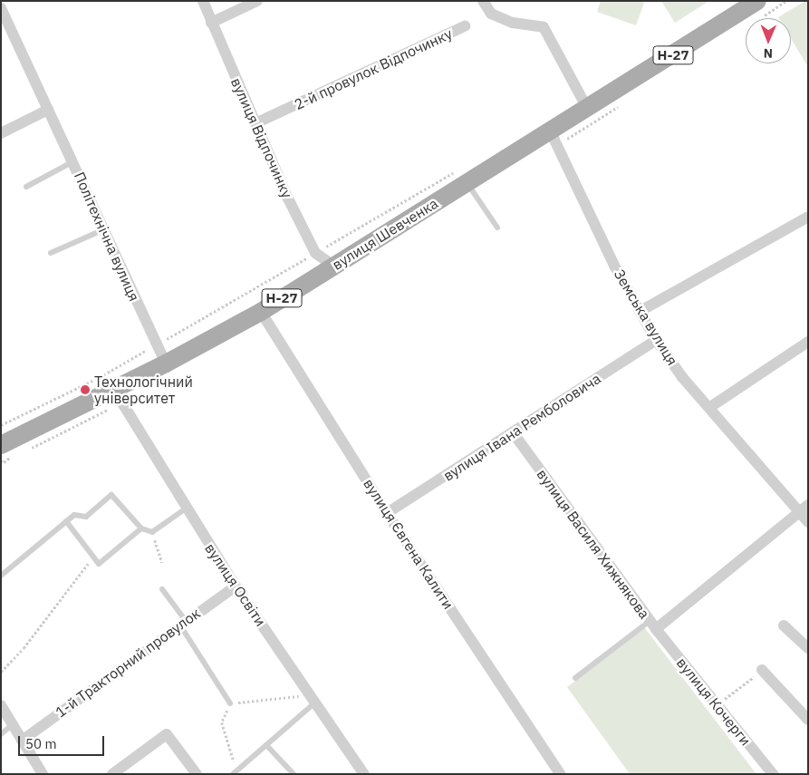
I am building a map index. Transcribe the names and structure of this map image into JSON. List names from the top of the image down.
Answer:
{
  "streets": {
    "main road": ["Н-27", "вулиця Шевченка"],
    "street": [
      "2-й провулок Відпочинку",
      "вулиця Відпочинку",
      "Політехнічна вулиця",
      "Земська вулиця",
      "вулиця Івана Ремболовича",
      "вулиця Євгена Калити",
      "вулиця Василя Хижнякова",
      "вулиця Освіти",
      "1-й Тракторний провулок",
      "вулиця Кочерги"
    ]
  },
  "crossings": [
    ["2-й провулок Відпочинку", "вулиця Відпочинку"],
    ["вулиця Відпочинку", "вулиця Шевченка"],
    ["вулиця Шевченка", "Політехнічна вулиця"],
    ["вулиця Шевченка", "Земська вулиця"],
    ["вулиця Шевченка", "вулиця Євгена Калити"],
    ["вулиця Шевченка", "вулиця Освіти"],
    ["Земська вулиця", "вулиця Івана Ремболовича"],
    ["Земська вулиця", "вулиця Василя Хижнякова"],
    ["вулиця Івана Ремболовича", "вулиця Євгена Калити"],
    ["вулиця Івана Ремболовича", "вулиця Василя Хижнякова"],
    ["вулиця Василя Хижнякова", "вулиця Кочерги"],
    ["вулиця Освіти", "1-й Тракторний провулок"]
  ],
  "places": ["Технологічний університет"],
  "scale_bar": "50 m",
  "north": "bottom"
}
